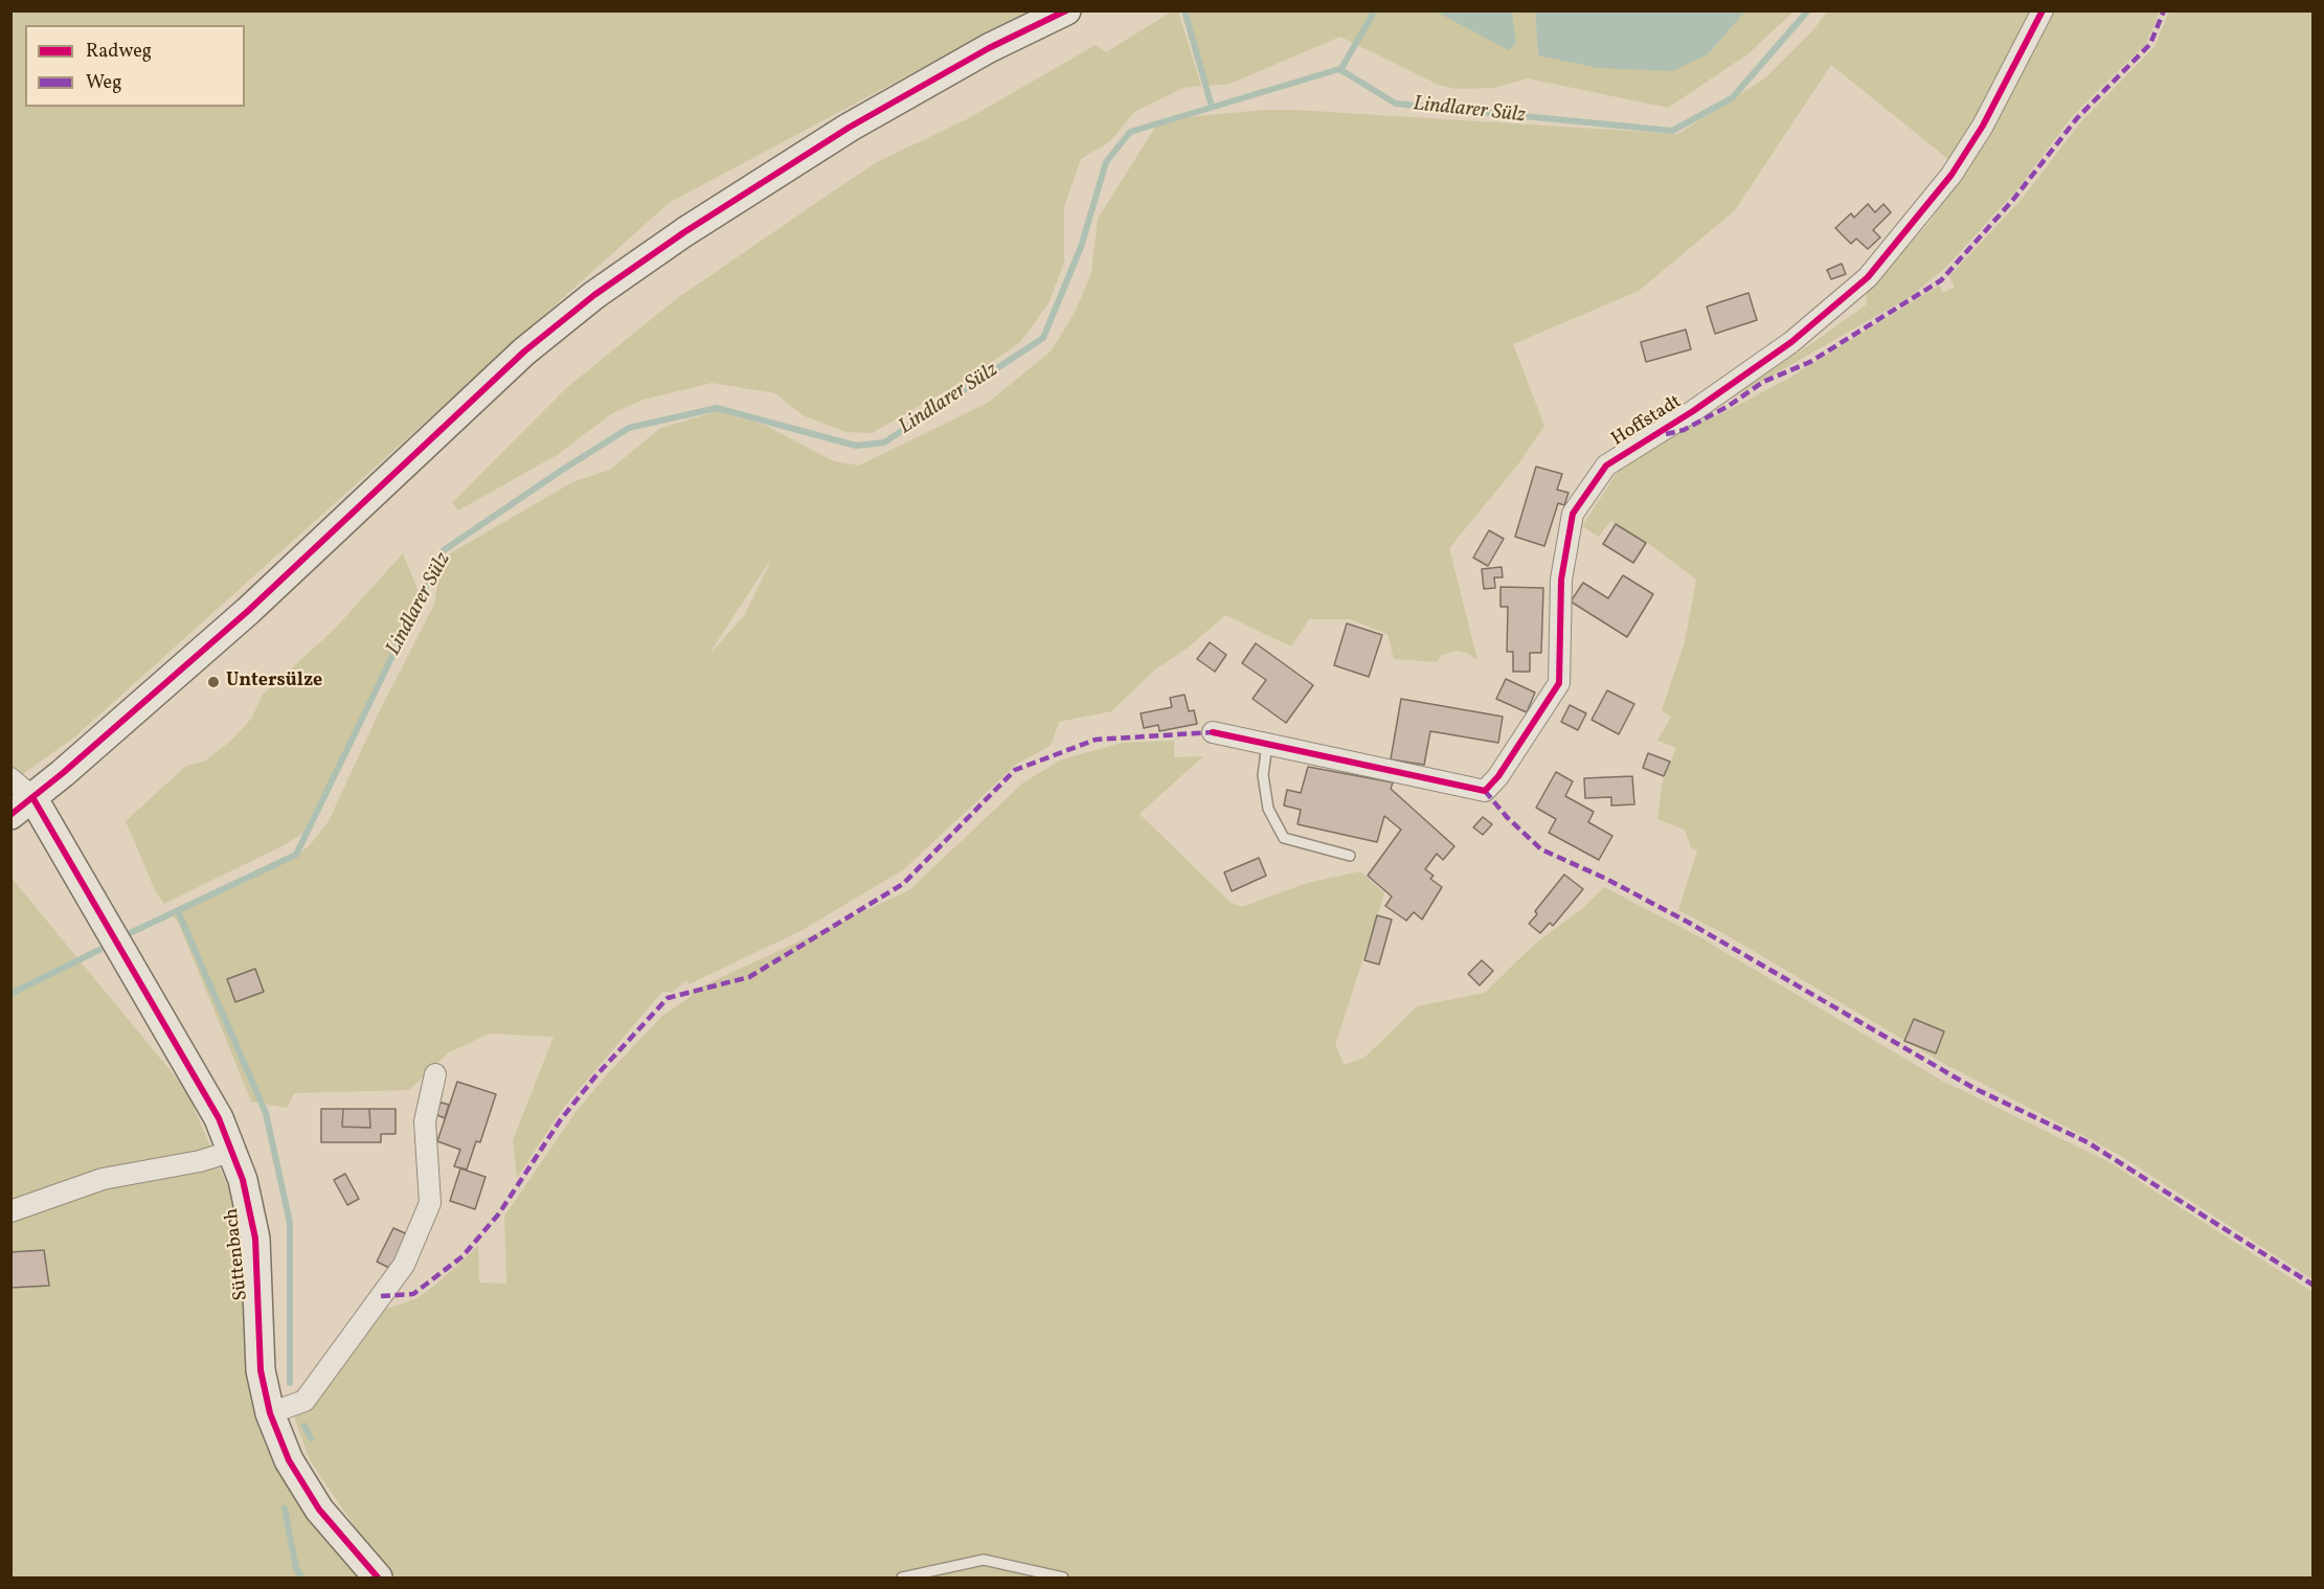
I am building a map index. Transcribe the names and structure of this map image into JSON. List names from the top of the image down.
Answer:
{
  "streets": {
    "main road": ["Süttenbach"],
    "street": ["Hoffstadt"]
  },
  "water": ["Lindlarer Sülz"],
  "places": ["Untersülze"],
  "legend": ["Radweg", "Weg"]
}
